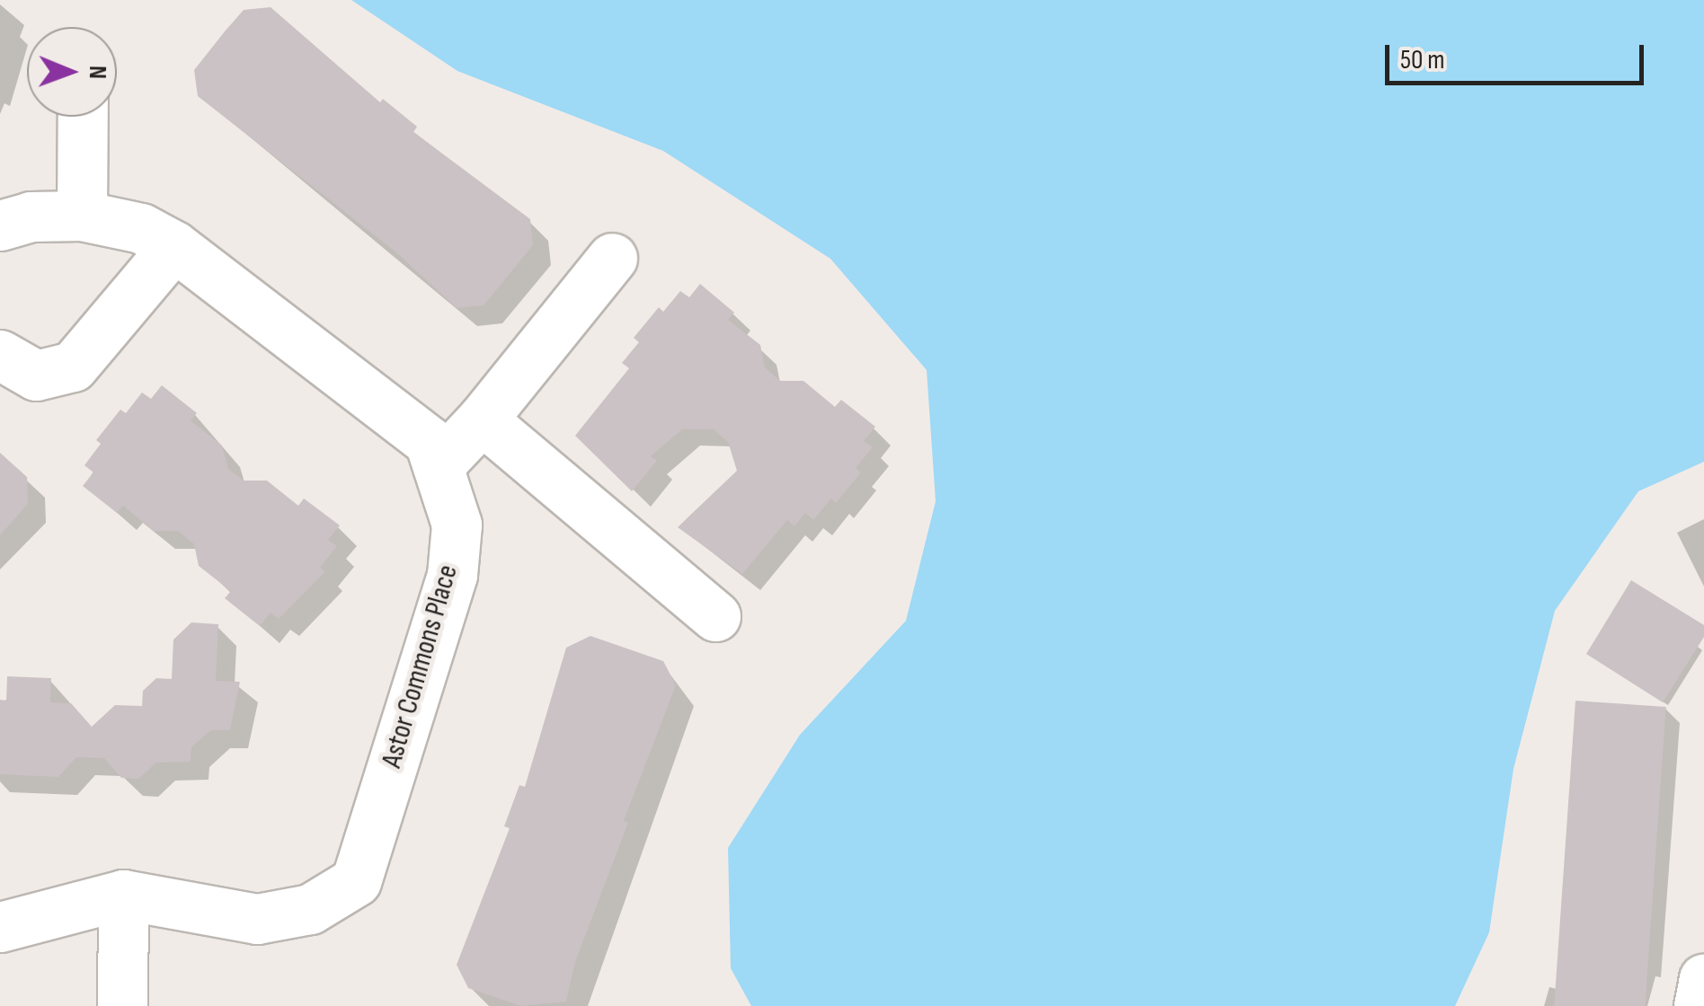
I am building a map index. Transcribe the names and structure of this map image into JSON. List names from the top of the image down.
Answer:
{
  "streets": {
    "street": ["Astor Commons Place"]
  },
  "scale_bar": "50 m",
  "north": "right"
}
